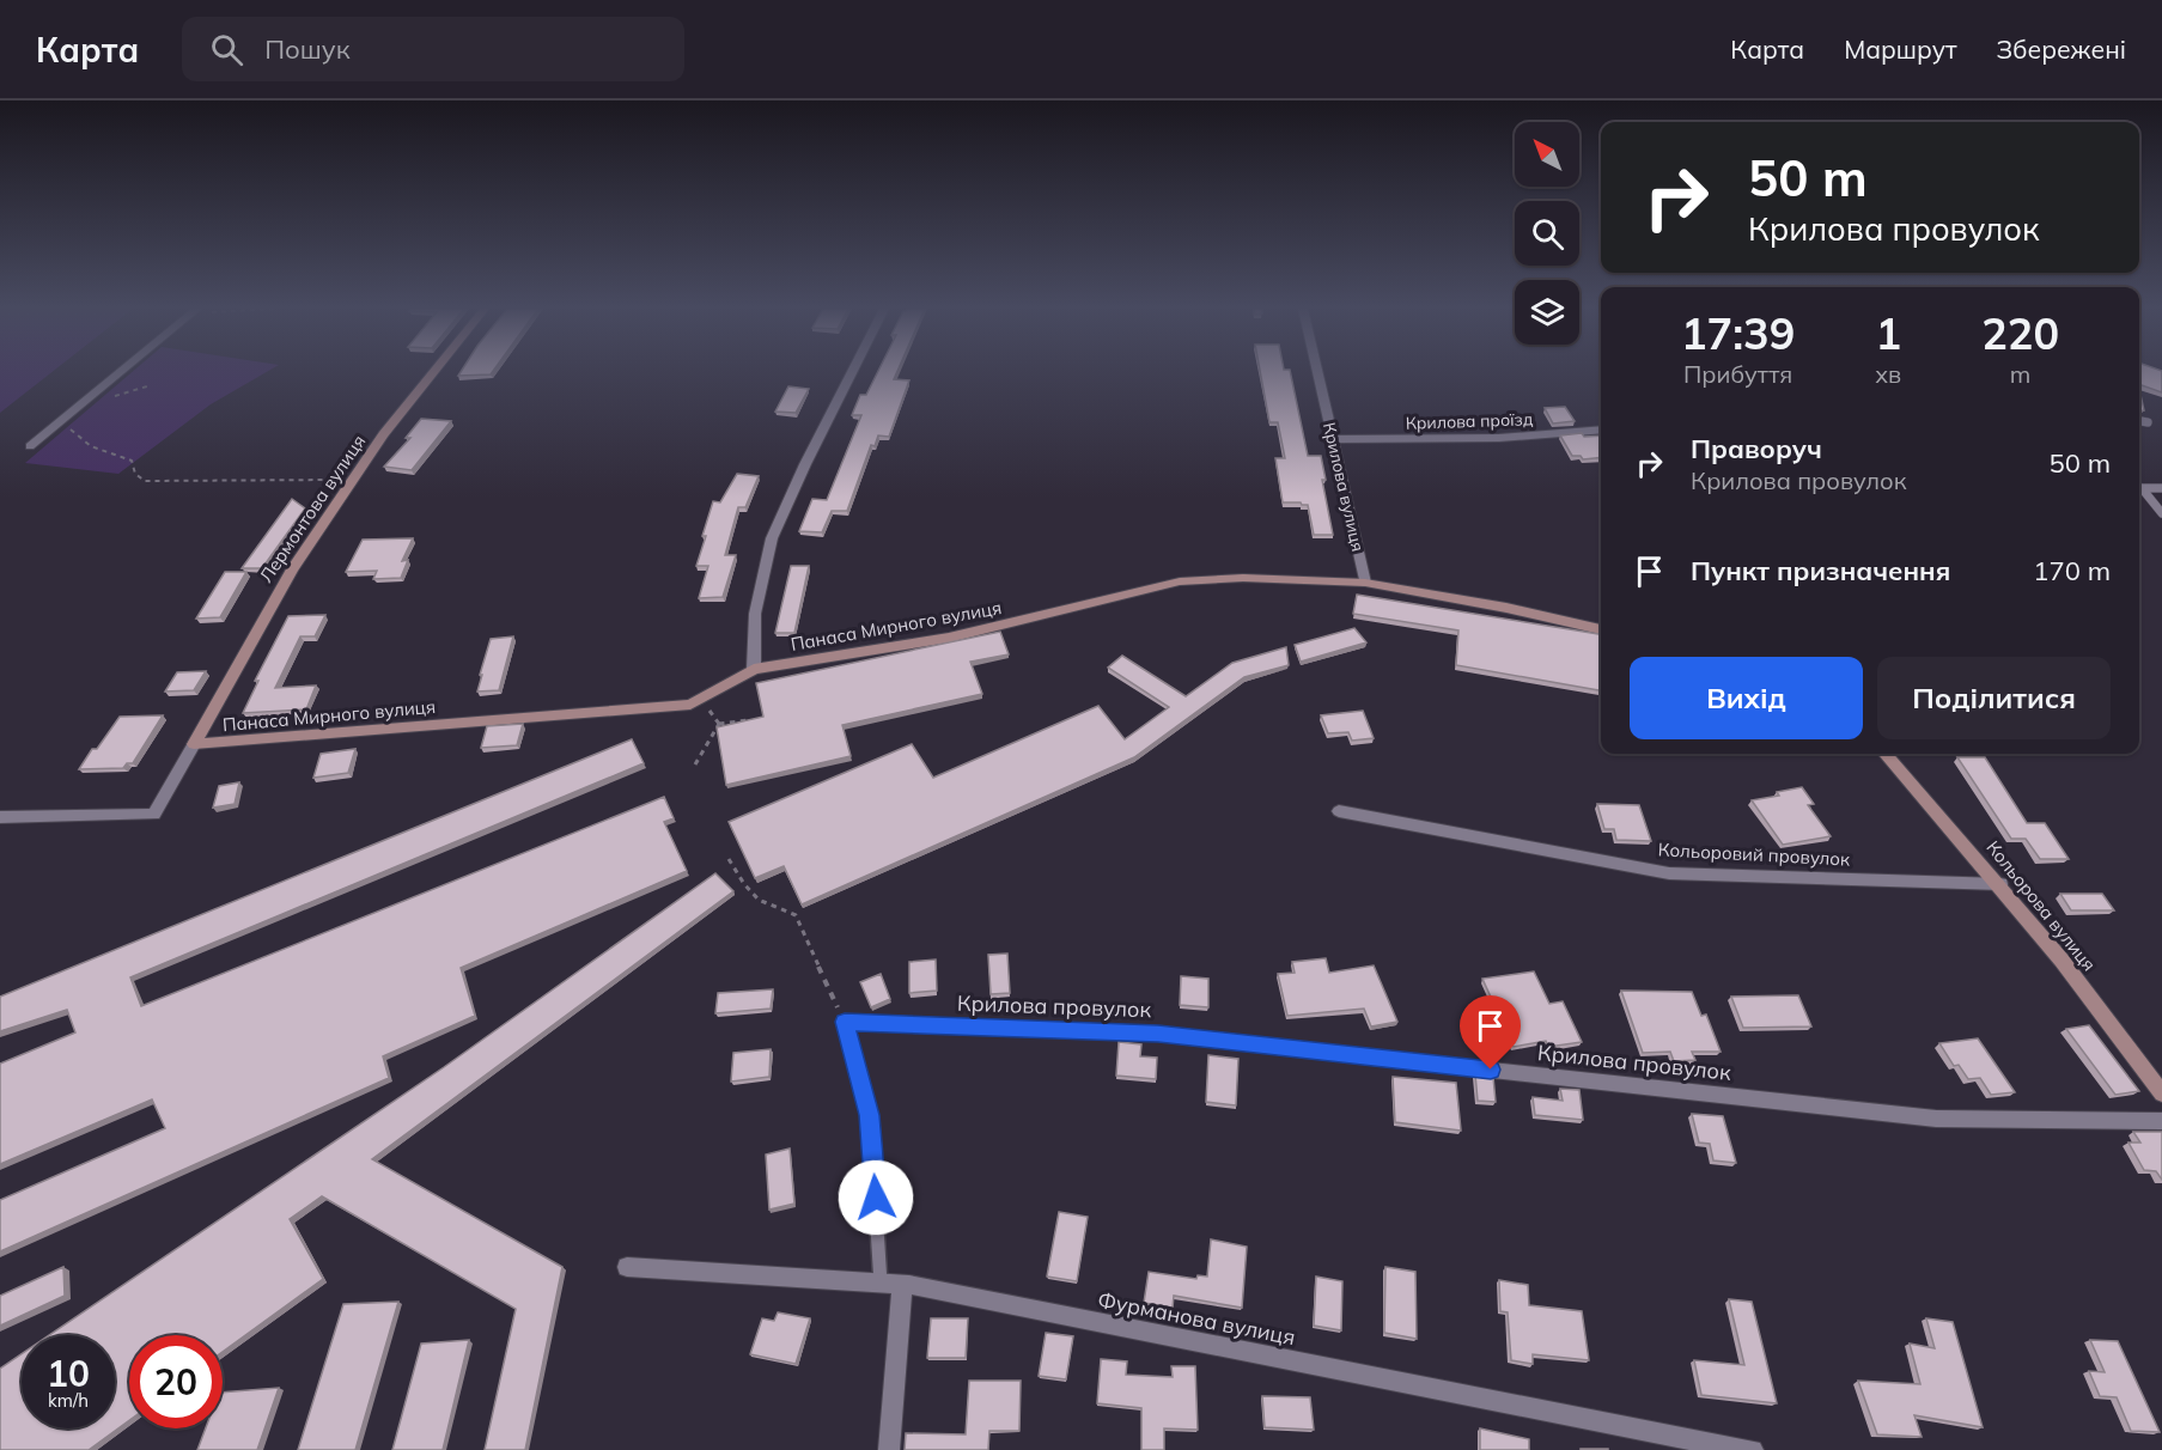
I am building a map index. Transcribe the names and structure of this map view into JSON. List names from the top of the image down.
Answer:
{
  "streets": {
    "street": [
      "Крилова проїзд",
      "Крилова вулиця",
      "Лермонтова вулиця",
      "Панаса Мирного вулиця",
      "Кольоровий провулок",
      "Кольорова вулиця",
      "Крилова провулок",
      "Фурманова вулиця"
    ]
  },
  "crossings": [
    ["Крилова проїзд", "Крилова вулиця"],
    ["Крилова вулиця", "Панаса Мирного вулиця"],
    ["Лермонтова вулиця", "Панаса Мирного вулиця"],
    ["Кольоровий провулок", "Кольорова вулиця"]
  ],
  "north": "top left",
  "page": {
    "header": "Карта",
    "search": "Пошук",
    "nav": ["Карта", "Маршрут", "Збережені"],
    "turn": ["50 m", "Крилова провулок"],
    "eta": [
      "17:39",
      "Прибуття",
      "1",
      "хв",
      "220",
      "m"
    ],
    "list": [
      {
        "name": "Праворуч",
        "note": "Крилова провулок",
        "value": "50 m"
      },
      {
        "name": "Пункт призначення",
        "value": "170 m"
      }
    ],
    "buttons": ["Вихід", "Поділитися"],
    "speed": "10 km/h",
    "limit": "20"
  }
}
